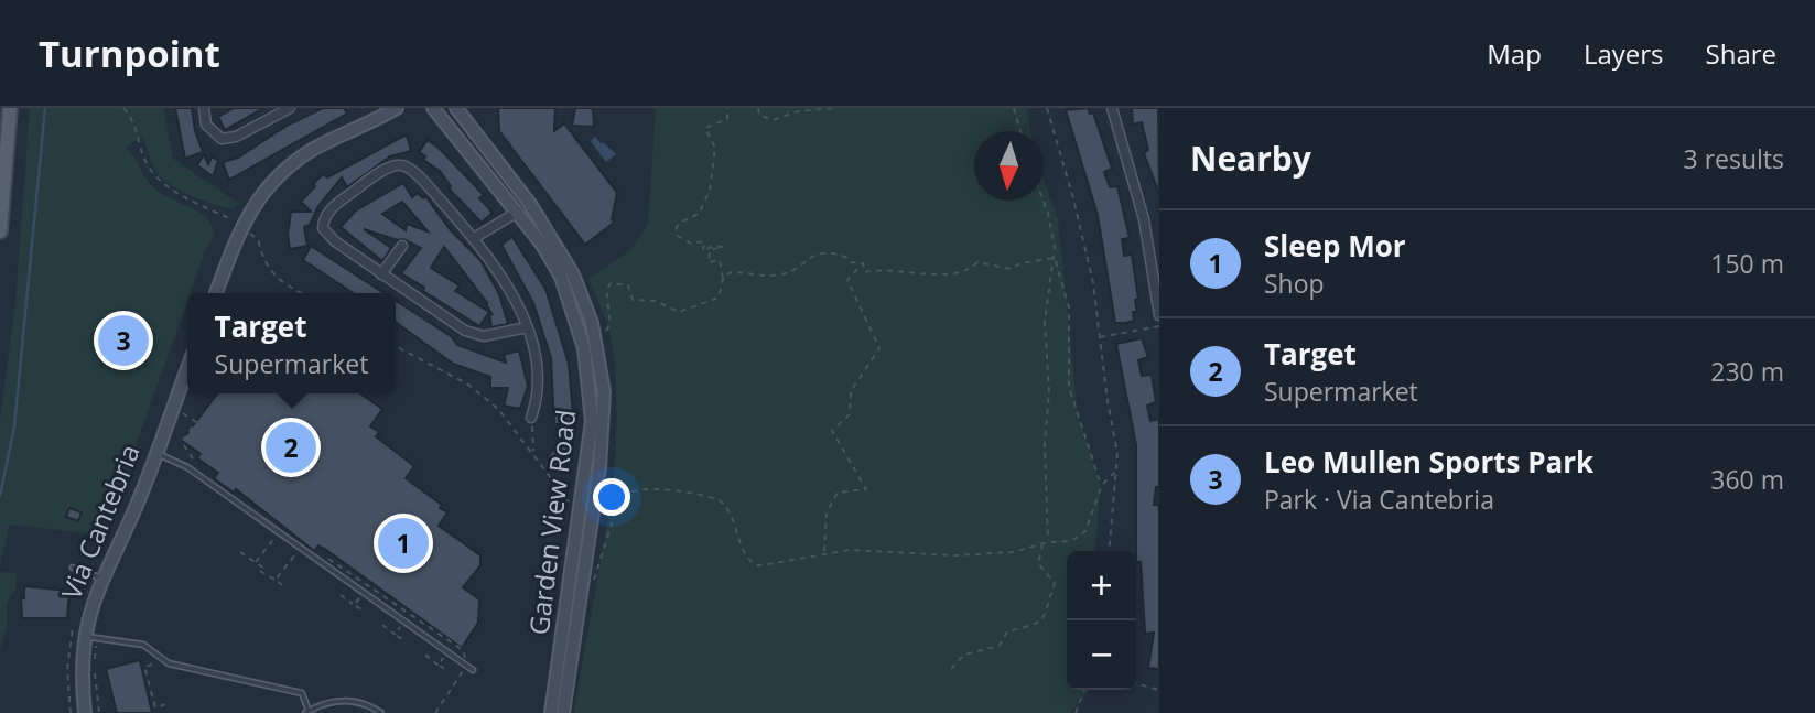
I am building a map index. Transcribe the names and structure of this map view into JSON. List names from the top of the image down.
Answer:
{
  "streets": {
    "main road": ["Via Cantebria", "Garden View Road"]
  },
  "north": "bottom",
  "page": {
    "header": "Turnpoint",
    "nav": ["Map", "Layers", "Share"],
    "heading": ["Nearby", "3 results"],
    "list": [
      {
        "mark": "1",
        "name": "Sleep Mor",
        "note": "Shop",
        "value": "150 m"
      },
      {
        "mark": "2",
        "name": "Target",
        "note": "Supermarket",
        "value": "230 m"
      },
      {
        "mark": "3",
        "name": "Leo Mullen Sports Park",
        "note": "Park · Via Cantebria",
        "value": "360 m"
      }
    ],
    "popup": ["Target", "Supermarket"],
    "pins": ["3", "2", "1"],
    "map_buttons": ["+", "−"]
  }
}
